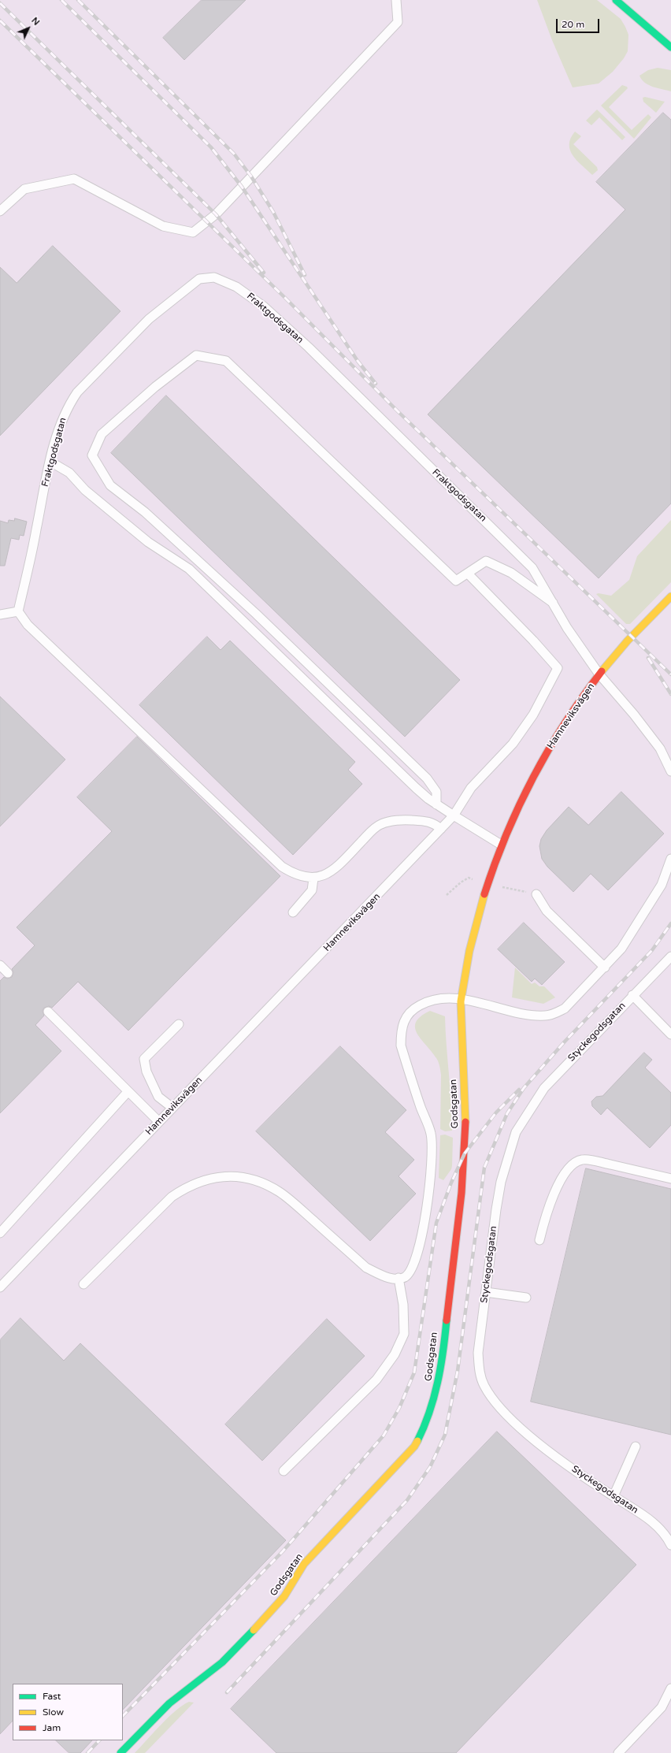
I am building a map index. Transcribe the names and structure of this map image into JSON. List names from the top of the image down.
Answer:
{
  "streets": {
    "street": ["Hamneviksvägen", "Godsgatan"],
    "lane": ["Fraktgodsgatan", "Styckegodsgatan"]
  },
  "crossings": [
    ["Fraktgodsgatan", "Hamneviksvägen"],
    ["Hamneviksvägen", "Godsgatan"]
  ],
  "legend": ["Fast", "Slow", "Jam"],
  "scale_bar": "20 m",
  "north": "top right"
}
